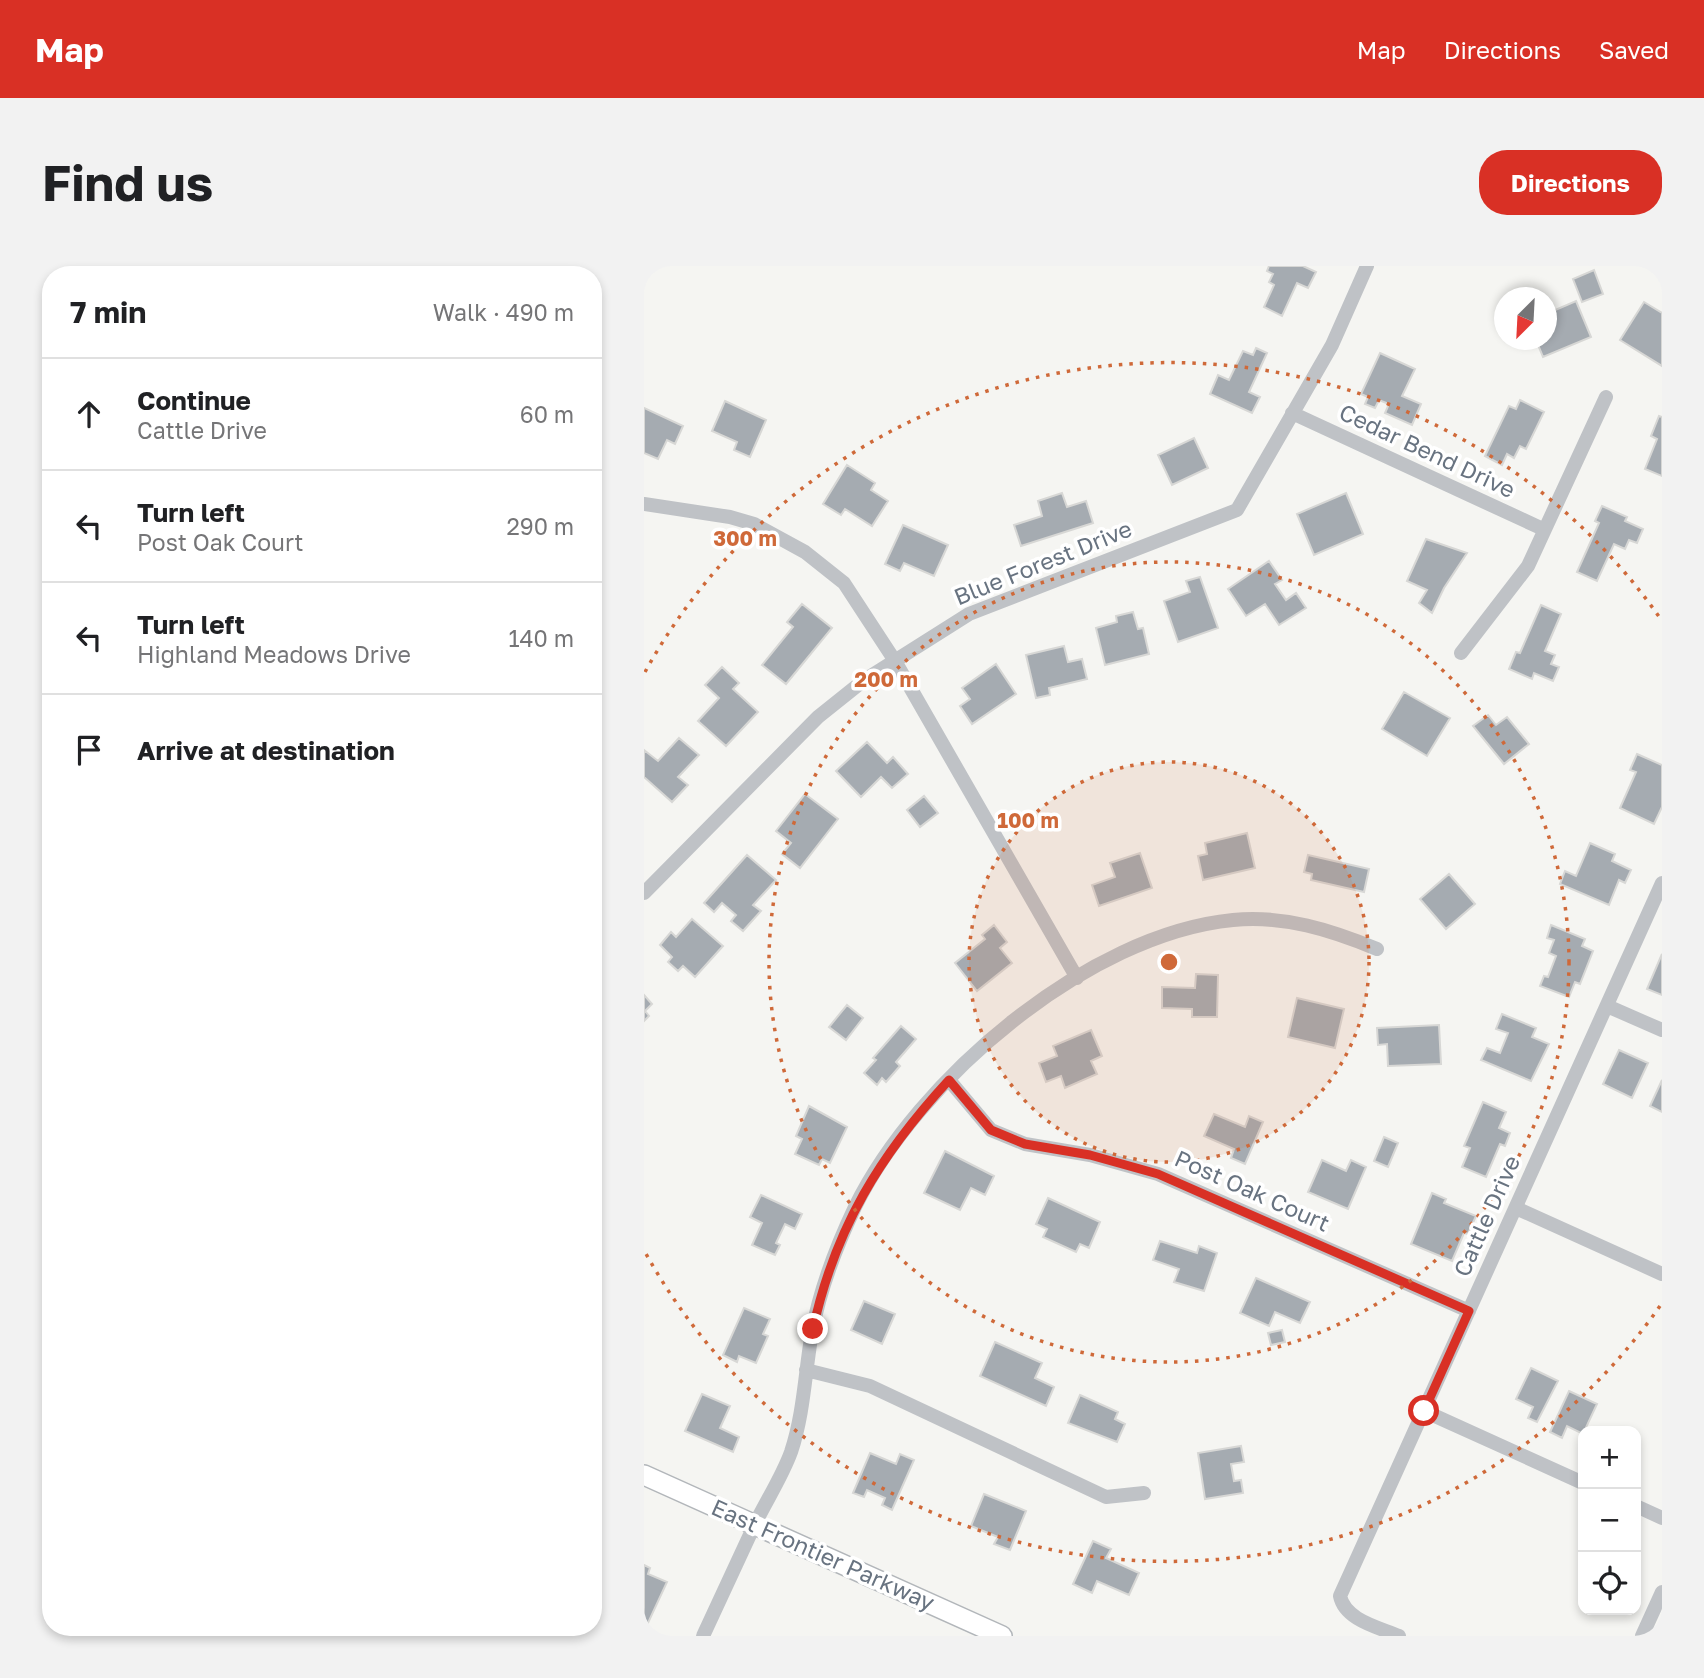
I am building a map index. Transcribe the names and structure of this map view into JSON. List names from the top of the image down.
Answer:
{
  "streets": {
    "street": [
      "Cedar Bend Drive",
      "Blue Forest Drive",
      "Post Oak Court",
      "Cattle Drive",
      "East Frontier Parkway"
    ]
  },
  "crossings": [
    ["Cedar Bend Drive", "Blue Forest Drive"],
    ["Post Oak Court", "Cattle Drive"]
  ],
  "north": "bottom left",
  "page": {
    "header": "Map",
    "nav": ["Map", "Directions", "Saved"],
    "buttons": "Directions",
    "title": "Find us",
    "heading": ["7 min", "Walk · 490 m"],
    "list": [
      ["Continue", "Cattle Drive", "60 m"],
      ["Turn left", "Post Oak Court", "290 m"],
      ["Turn left", "Highland Meadows Drive", "140 m"],
      "Arrive at destination"
    ],
    "map_buttons": ["+", "−"]
  },
  "rings": ["300 m", "200 m", "100 m"]
}
